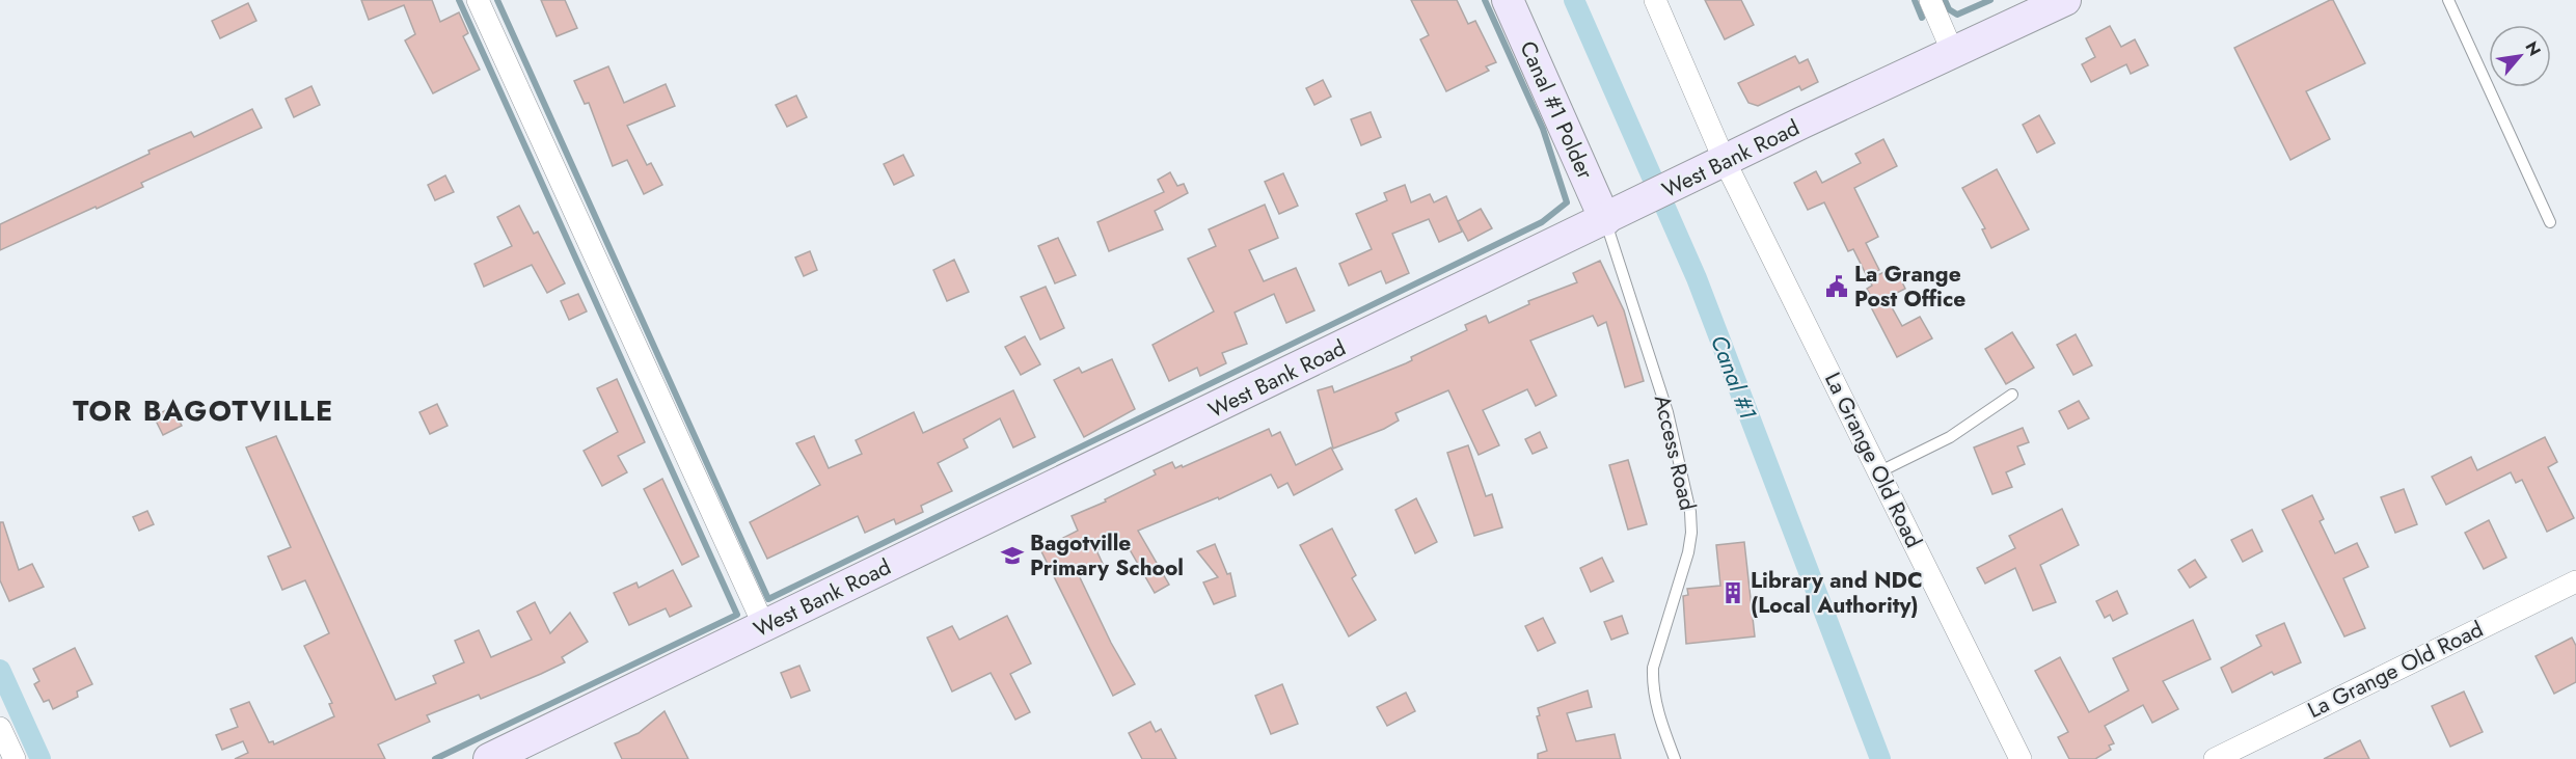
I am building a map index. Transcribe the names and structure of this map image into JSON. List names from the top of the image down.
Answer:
{
  "streets": {
    "street": ["Canal #1 Polder", "West Bank Road", "La Grange Old Road"],
    "lane": ["Access Road"]
  },
  "crossings": [
    ["Canal #1 Polder", "West Bank Road"],
    ["Canal #1 Polder", "Access Road"],
    ["West Bank Road", "Access Road"],
    ["West Bank Road", "La Grange Old Road"]
  ],
  "districts": ["TOR BAGOTVILLE"],
  "water": ["Canal #1"],
  "places": {
    "public building": ["La Grange Post Office"],
    "school or university": ["Bagotville Primary School"],
    "building": ["Library and NDC (Local Authority)"]
  },
  "north": "top right"
}
